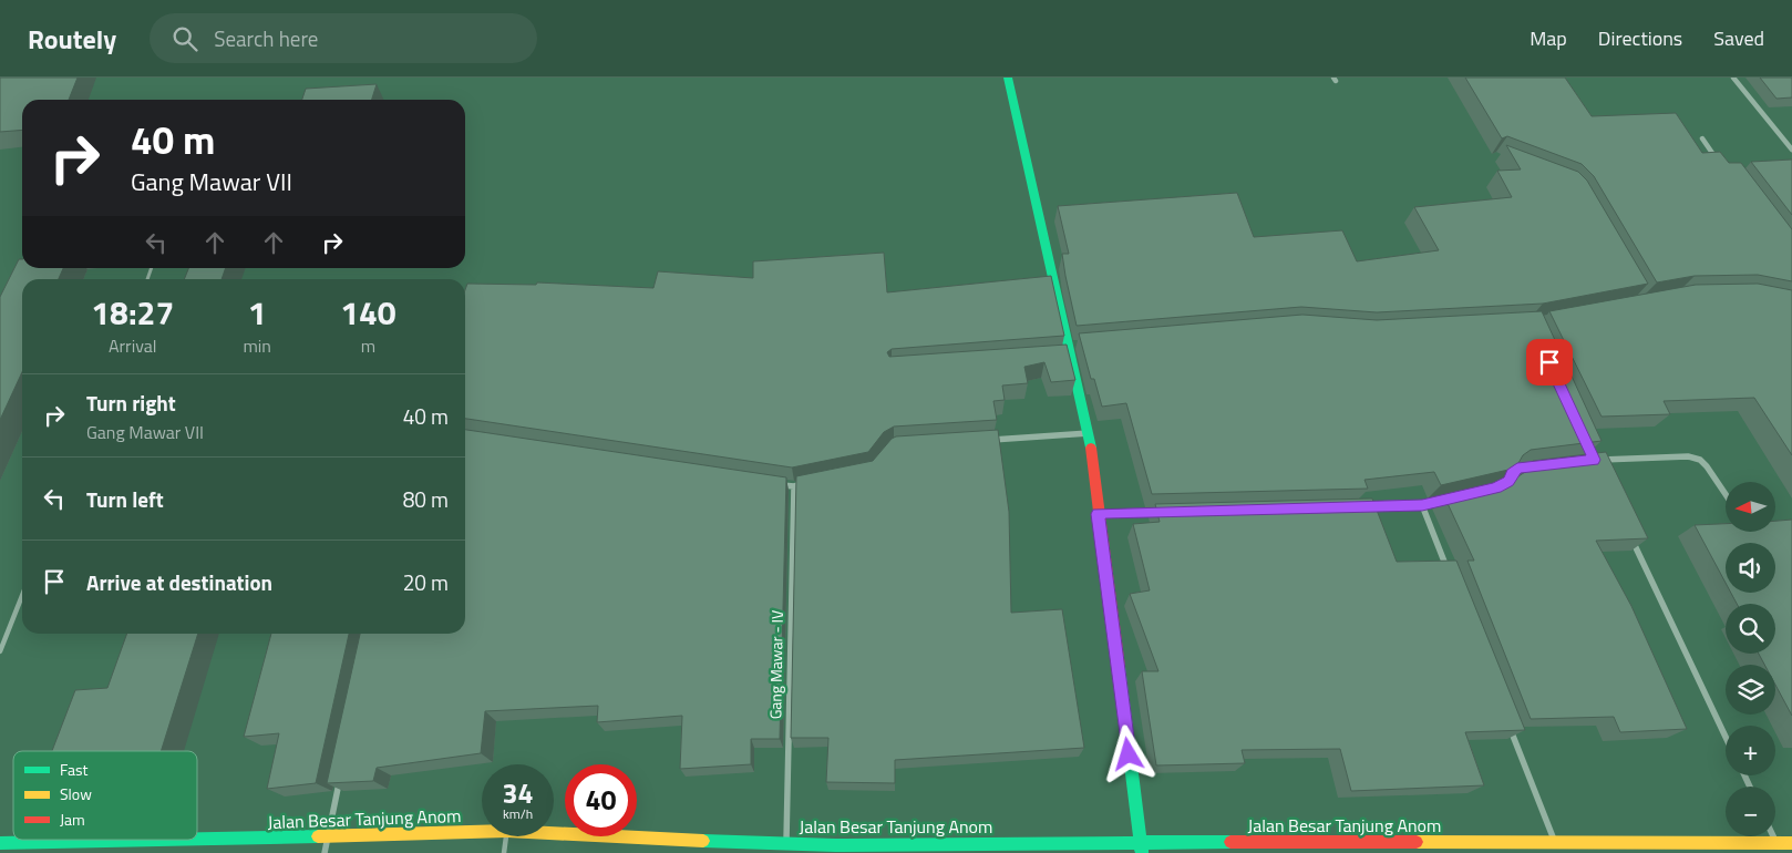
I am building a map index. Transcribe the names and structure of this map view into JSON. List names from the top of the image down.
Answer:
{
  "streets": {
    "main road": ["Jalan Besar Tanjung Anom"],
    "street": ["Gang Mawar - IV"]
  },
  "crossings": [
    ["Gang Mawar - IV", "Jalan Besar Tanjung Anom"]
  ],
  "legend": ["Fast", "Slow", "Jam"],
  "north": "left",
  "page": {
    "header": "Routely",
    "search": "Search here",
    "nav": ["Map", "Directions", "Saved"],
    "turn": ["40 m", "Gang Mawar VII"],
    "eta": [
      "18:27",
      "Arrival",
      "1",
      "min",
      "140",
      "m"
    ],
    "list": [
      {
        "name": "Turn right",
        "note": "Gang Mawar VII",
        "value": "40 m"
      },
      {
        "name": "Turn left",
        "value": "80 m"
      },
      {
        "name": "Arrive at destination",
        "value": "20 m"
      }
    ],
    "map_buttons": ["+", "−"],
    "speed": "34 km/h",
    "limit": "40"
  }
}
